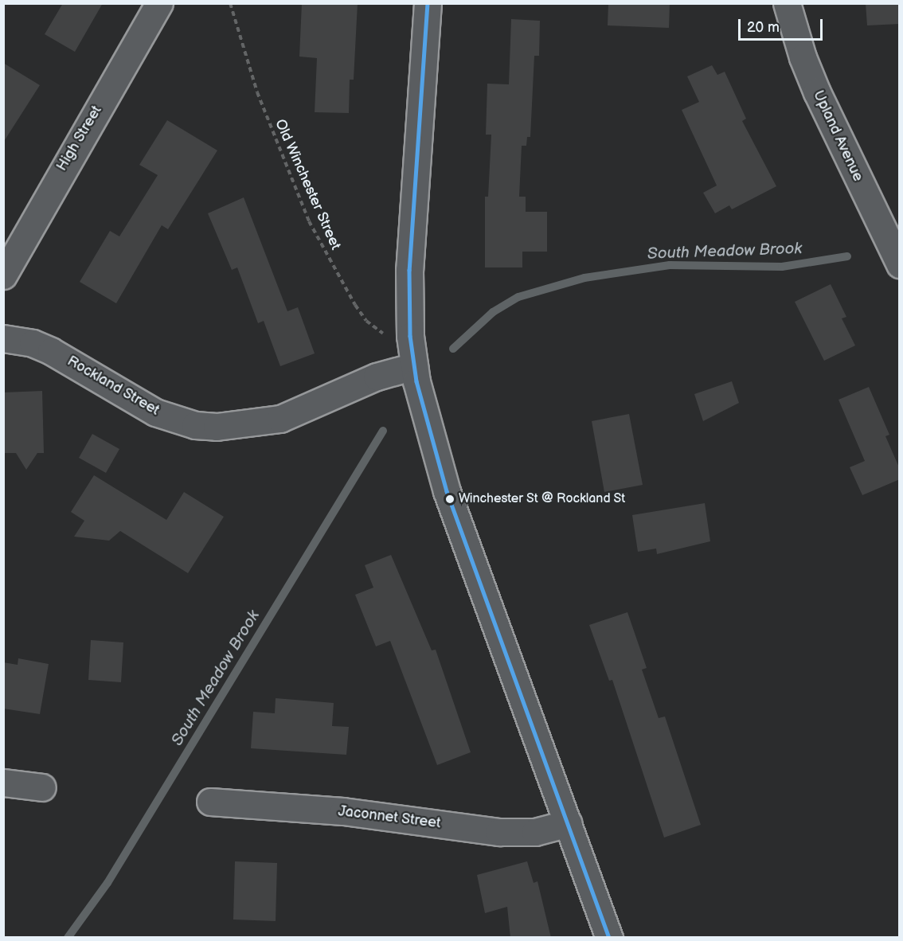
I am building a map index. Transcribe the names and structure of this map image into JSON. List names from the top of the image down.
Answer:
{
  "streets": {
    "street": [
      "Upland Avenue",
      "High Street",
      "Rockland Street",
      "Jaconnet Street"
    ],
    "path": ["Old Winchester Street"]
  },
  "water": ["South Meadow Brook"],
  "places": ["Winchester St @ Rockland St"],
  "scale_bar": "20 m"
}
